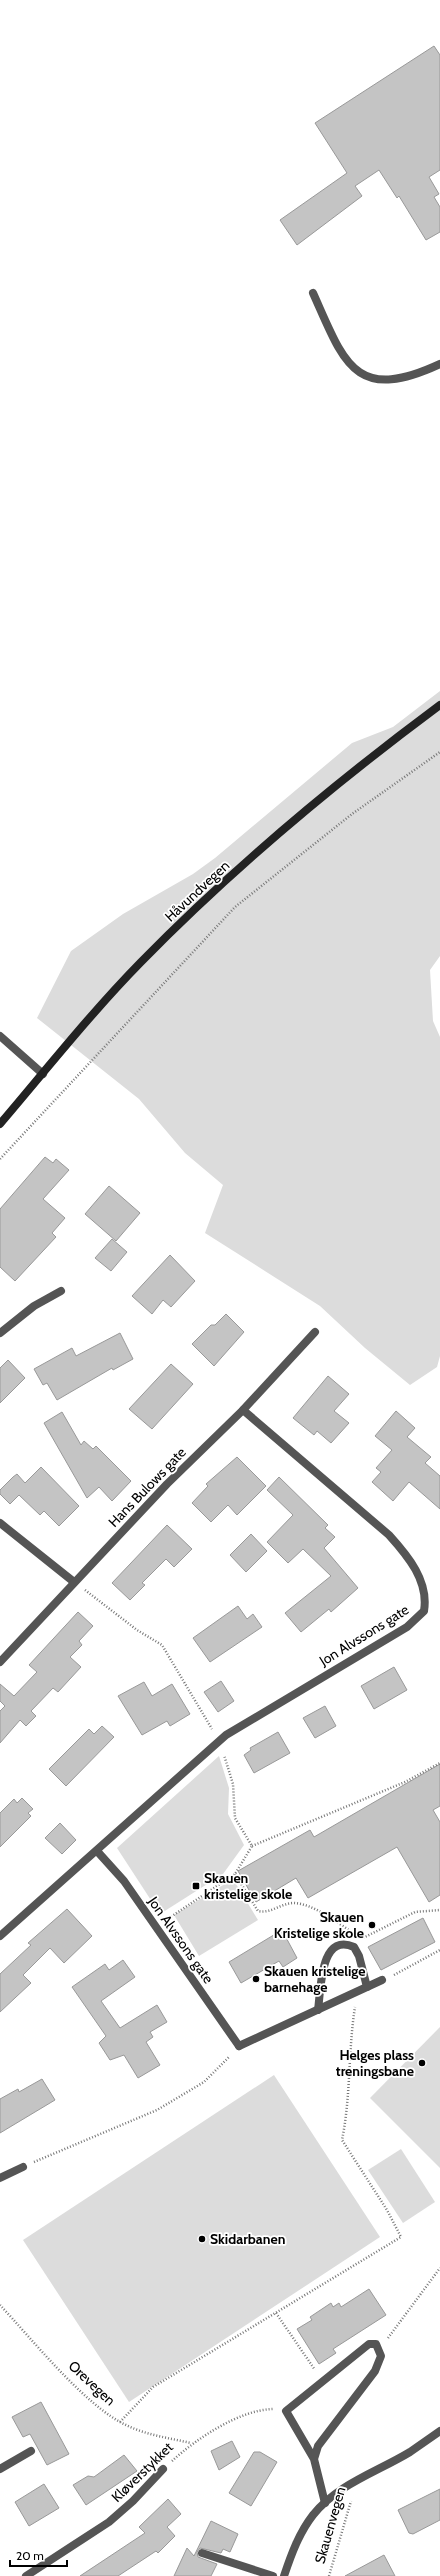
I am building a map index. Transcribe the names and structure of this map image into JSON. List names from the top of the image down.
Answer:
{
  "streets": {
    "main road": ["Håvundvegen"],
    "street": [
      "Hans Bulows gate",
      "Jon Alvssons gate",
      "Kløverstykket",
      "Skauenvegen"
    ],
    "path": ["Orevegen"]
  },
  "crossings": [
    ["Hans Bulows gate", "Jon Alvssons gate"],
    ["Orevegen", "Kløverstykket"]
  ],
  "places": {
    "transit": ["Skauen kristelige skole"],
    "other": [
      "Skauen Kristelige skole",
      "Skauen kristelige barnehage",
      "Helges plass treningsbane",
      "Skidarbanen"
    ]
  },
  "scale_bar": "20 m"
}
